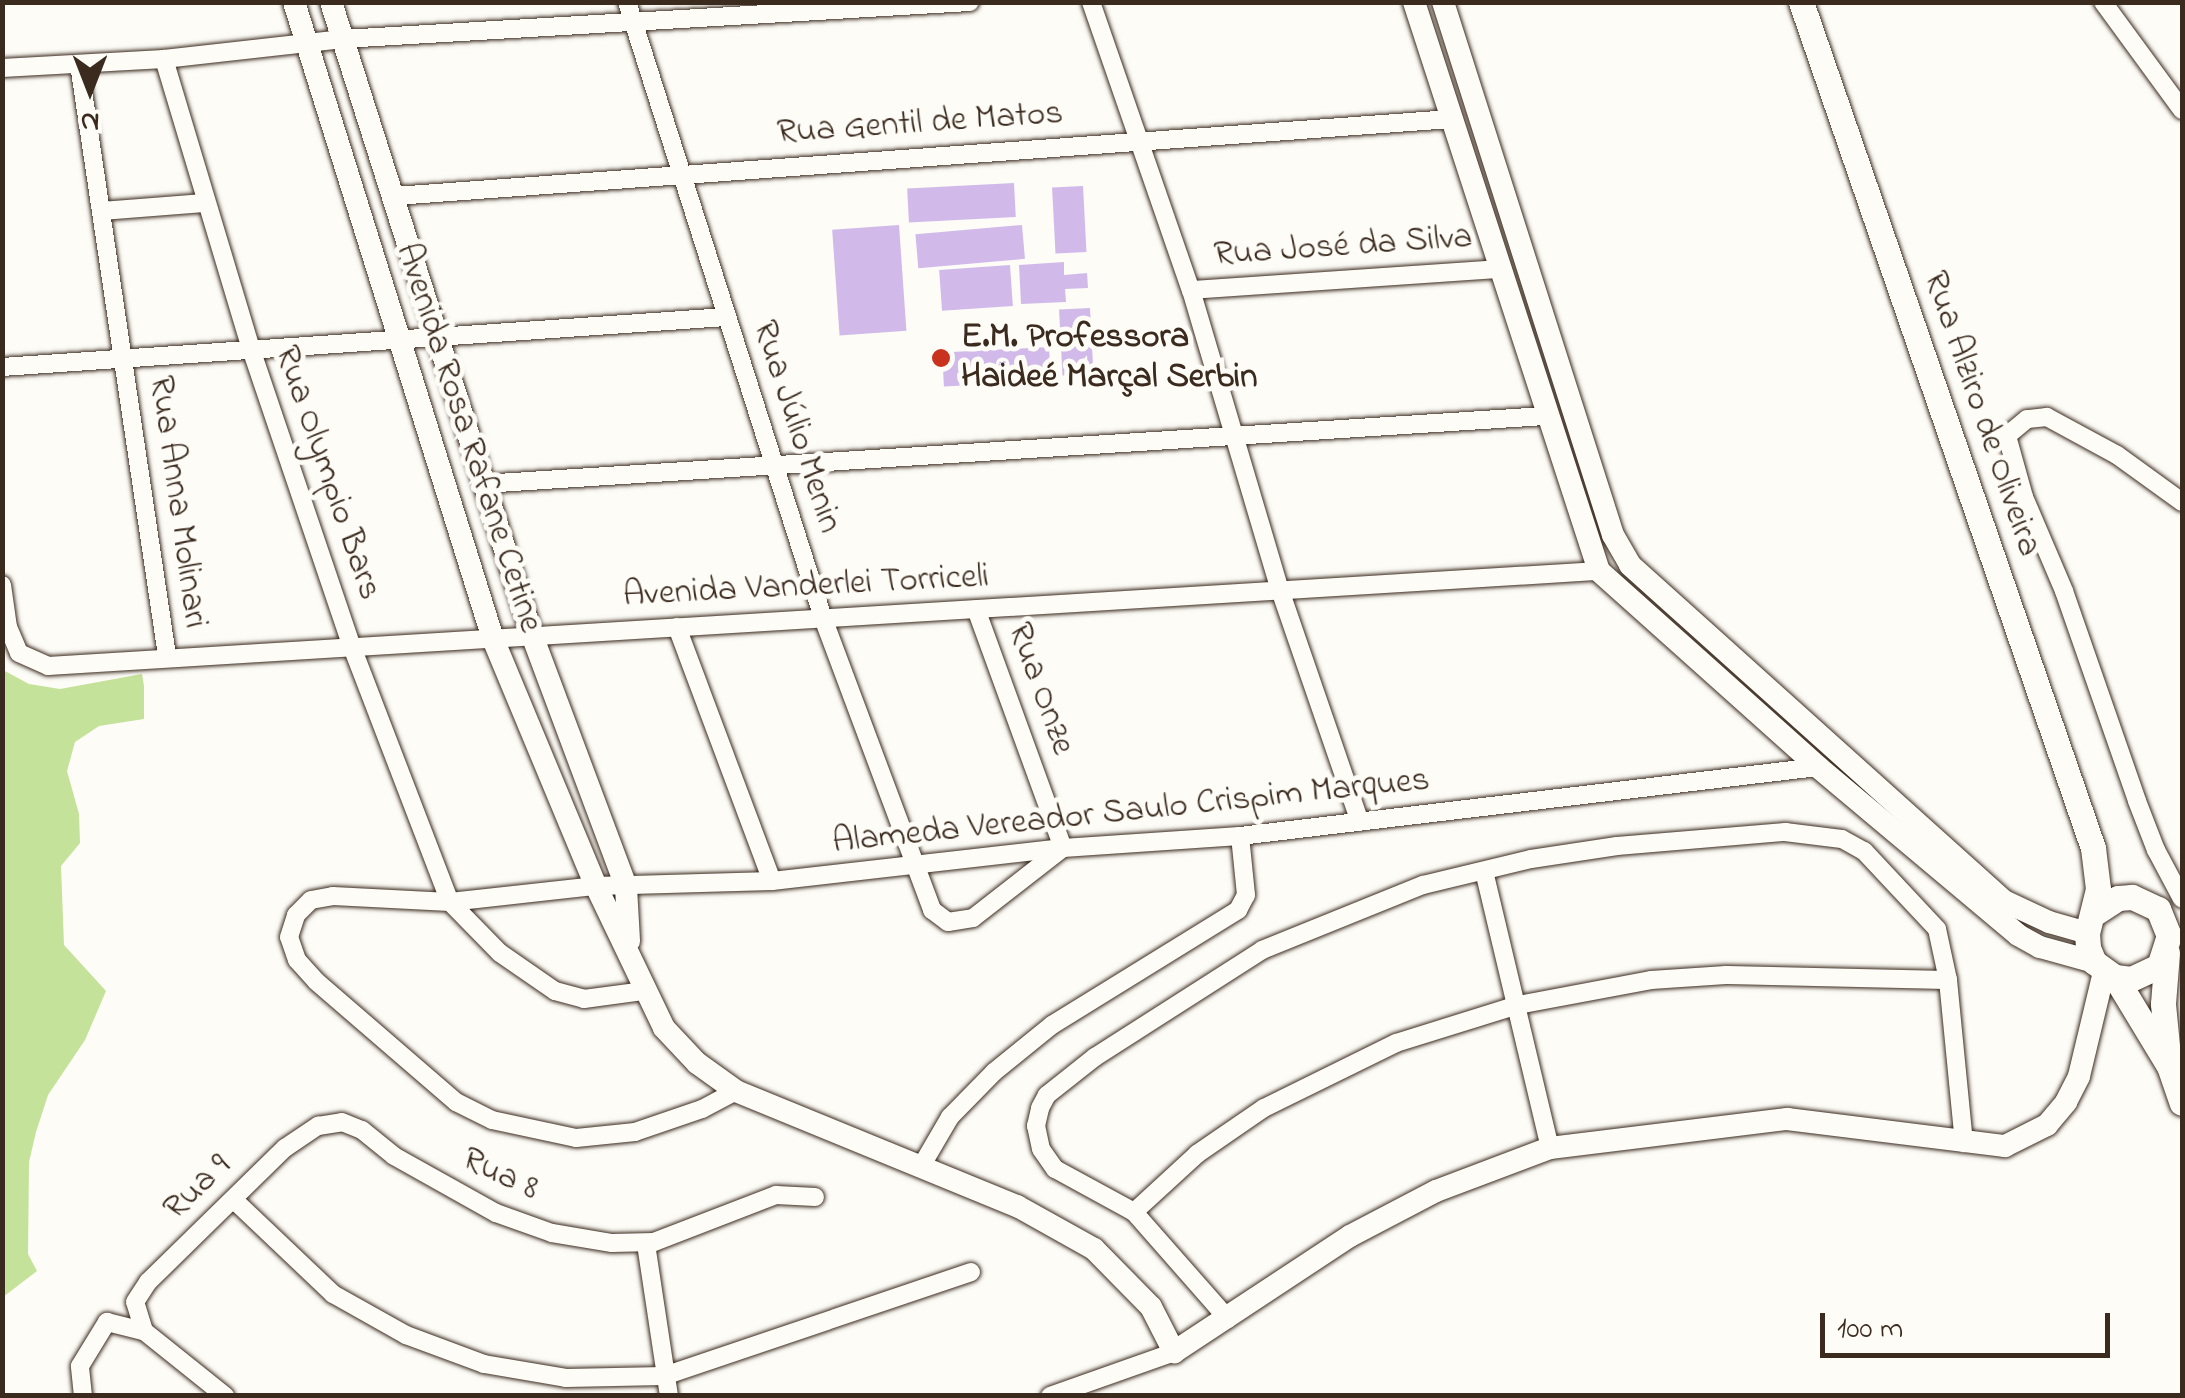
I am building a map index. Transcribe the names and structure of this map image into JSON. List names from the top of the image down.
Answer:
{
  "streets": {
    "main road": ["Rua Alziro de Oliveira"],
    "street": [
      "Rua Gentil de Matos",
      "Rua José da Silva",
      "Rua Júlio Menin",
      "Avenida Rosa Rafane Cetine",
      "Rua Olympio Bars",
      "Rua Anna Molinari",
      "Avenida Vanderlei Torriceli",
      "Rua Onze",
      "Alameda Vereador Saulo Crispim Marques",
      "Rua 8",
      "Rua 9"
    ]
  },
  "crossings": [
    ["Rua Gentil de Matos", "Rua Júlio Menin"],
    ["Rua Gentil de Matos", "Avenida Rosa Rafane Cetine"],
    ["Rua Júlio Menin", "Avenida Vanderlei Torriceli"],
    ["Rua Júlio Menin", "Rua Onze"],
    ["Rua Júlio Menin", "Alameda Vereador Saulo Crispim Marques"],
    ["Avenida Rosa Rafane Cetine", "Avenida Vanderlei Torriceli"],
    ["Avenida Rosa Rafane Cetine", "Alameda Vereador Saulo Crispim Marques"],
    ["Rua Olympio Bars", "Avenida Vanderlei Torriceli"],
    ["Rua Olympio Bars", "Alameda Vereador Saulo Crispim Marques"],
    ["Rua Anna Molinari", "Avenida Vanderlei Torriceli"],
    ["Avenida Vanderlei Torriceli", "Rua Onze"],
    ["Rua Onze", "Alameda Vereador Saulo Crispim Marques"],
    ["Rua 8", "Rua 9"]
  ],
  "places": ["E.M. Professora Haideé Marçal Serbin"],
  "scale_bar": "100 m",
  "north": "bottom"
}
